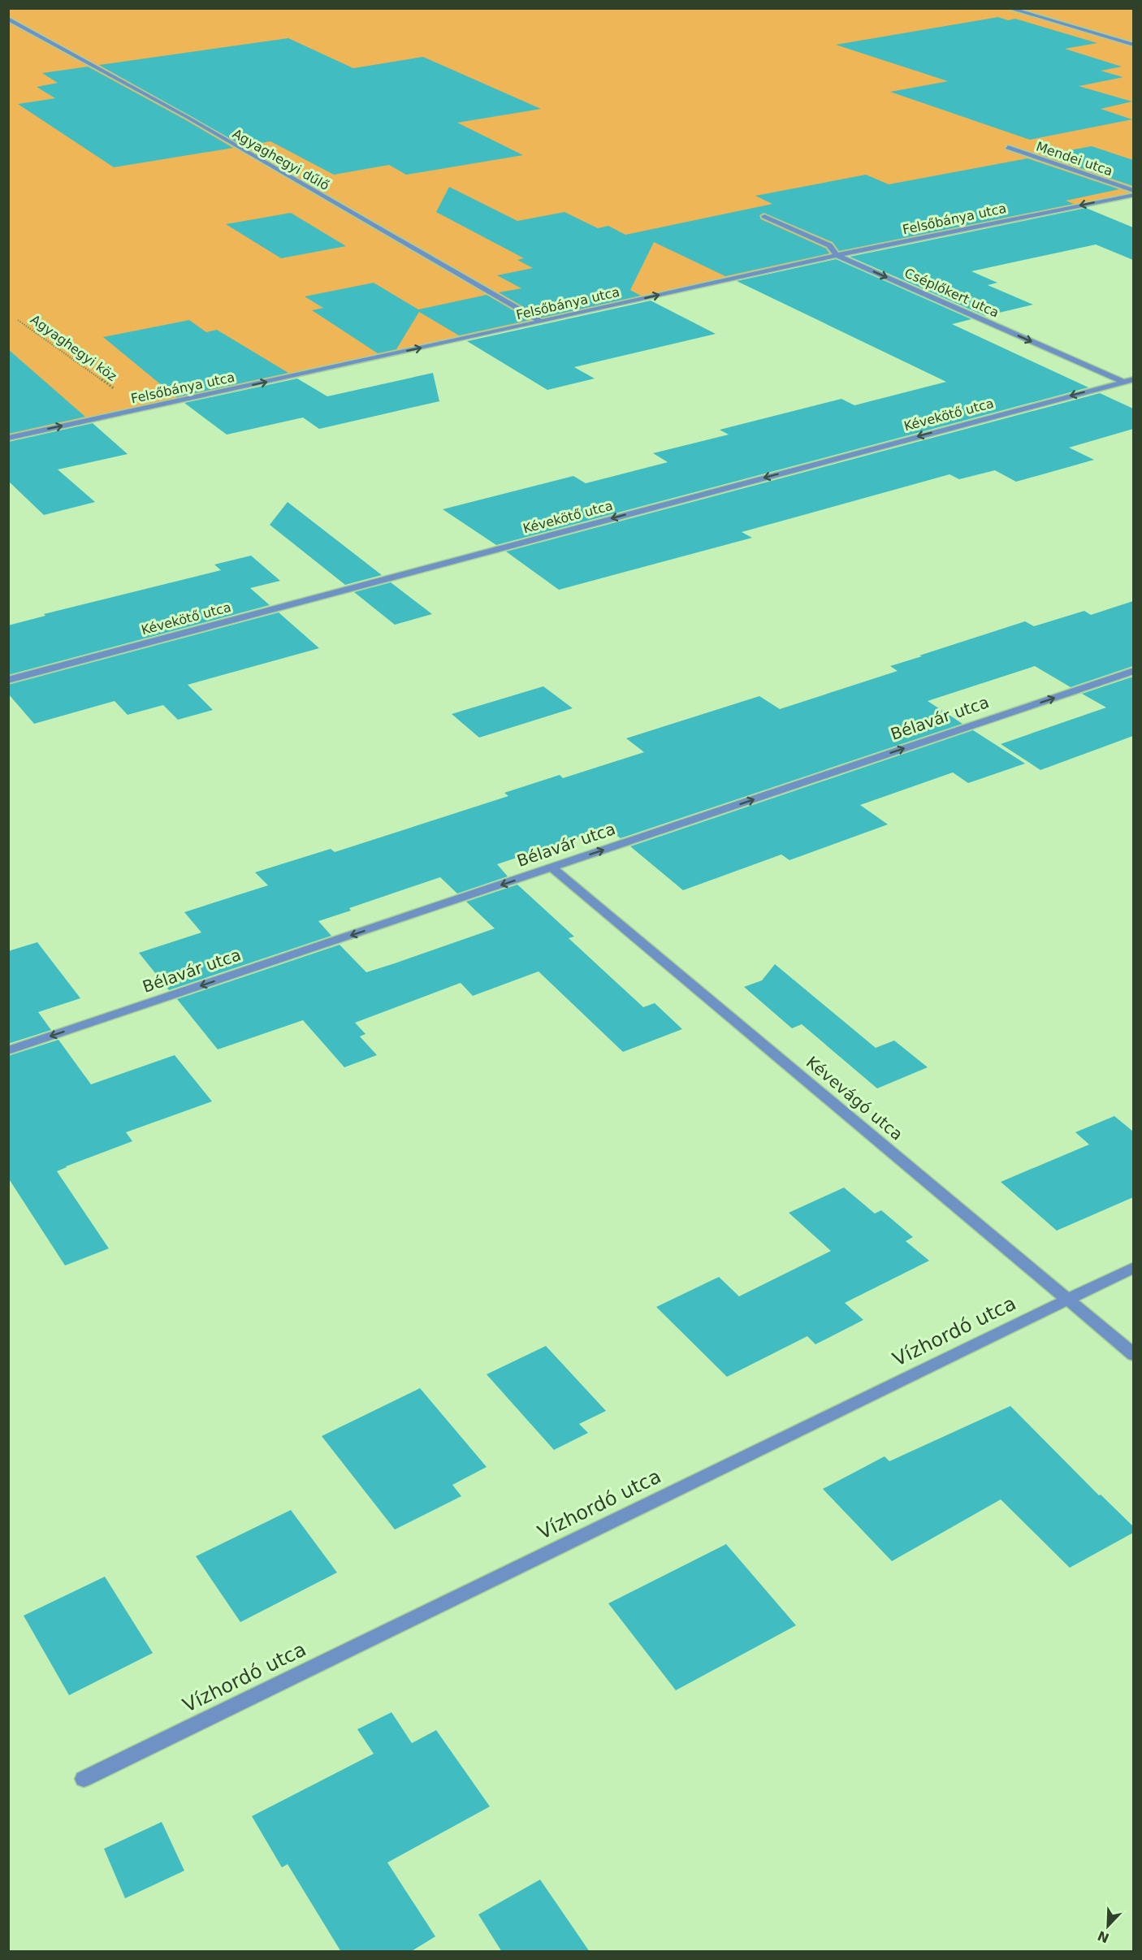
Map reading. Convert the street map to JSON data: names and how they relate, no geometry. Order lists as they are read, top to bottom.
{
  "streets": {
    "street": [
      "Mendei utca",
      "Agyaghegyi dűlő",
      "Felsőbánya utca",
      "Cséplőkert utca",
      "Kévekötő utca",
      "Bélavár utca",
      "Kévevágó utca",
      "Vízhordó utca"
    ],
    "path": ["Agyaghegyi köz"]
  },
  "crossings": [
    ["Agyaghegyi dűlő", "Felsőbánya utca"],
    ["Felsőbánya utca", "Cséplőkert utca"],
    ["Felsőbánya utca", "Agyaghegyi köz"],
    ["Cséplőkert utca", "Kévekötő utca"],
    ["Bélavár utca", "Kévevágó utca"],
    ["Kévevágó utca", "Vízhordó utca"]
  ],
  "one_way": ["Cséplőkert utca", "Kévekötő utca"],
  "north": "bottom left"
}
